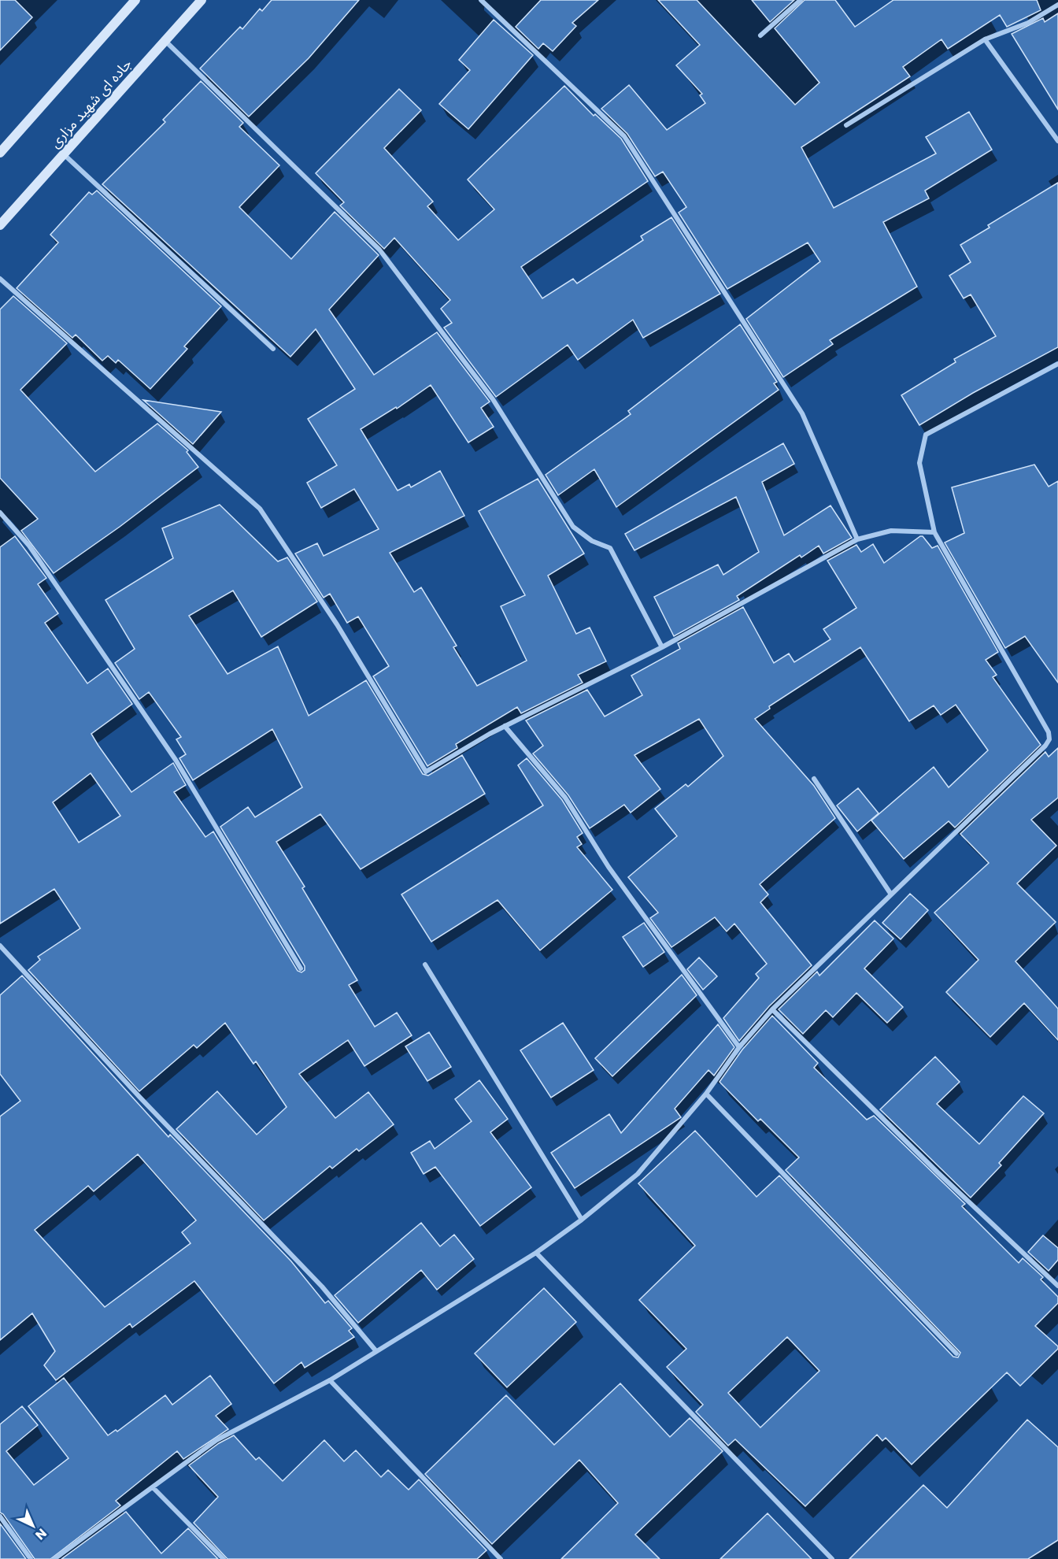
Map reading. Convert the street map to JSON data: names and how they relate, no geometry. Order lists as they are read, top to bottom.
{
  "streets": {
    "main road": ["جاده ای شهید مزاری"]
  },
  "north": "bottom right"
}
